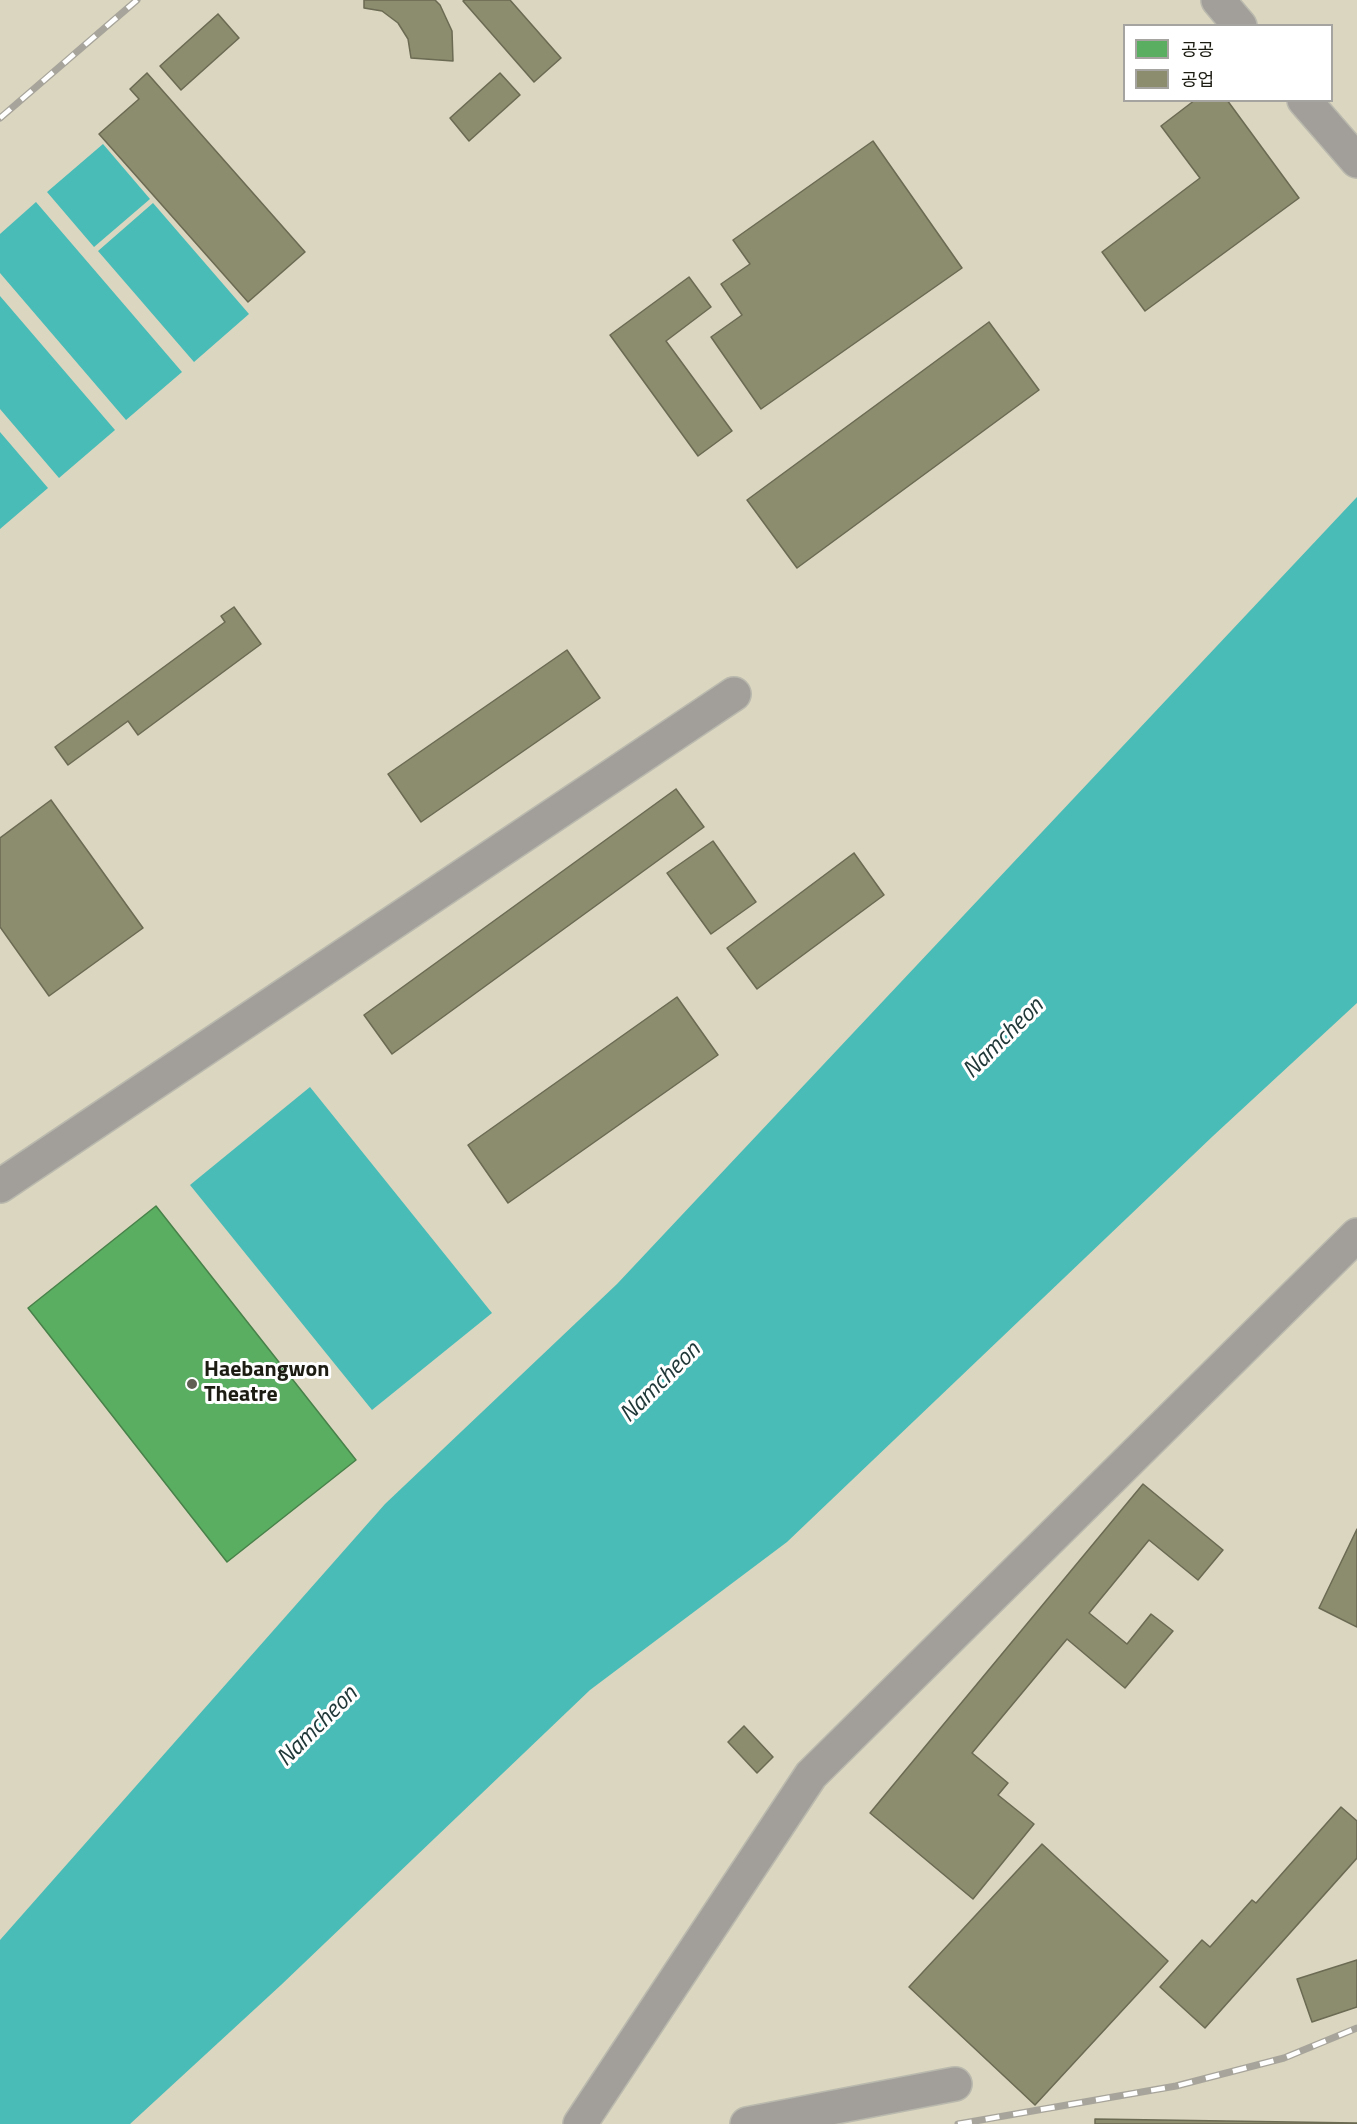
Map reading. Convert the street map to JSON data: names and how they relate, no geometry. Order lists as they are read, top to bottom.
{
  "water": ["Namcheon"],
  "places": ["Haebangwon Theatre"],
  "legend": ["공공", "공업"]
}
